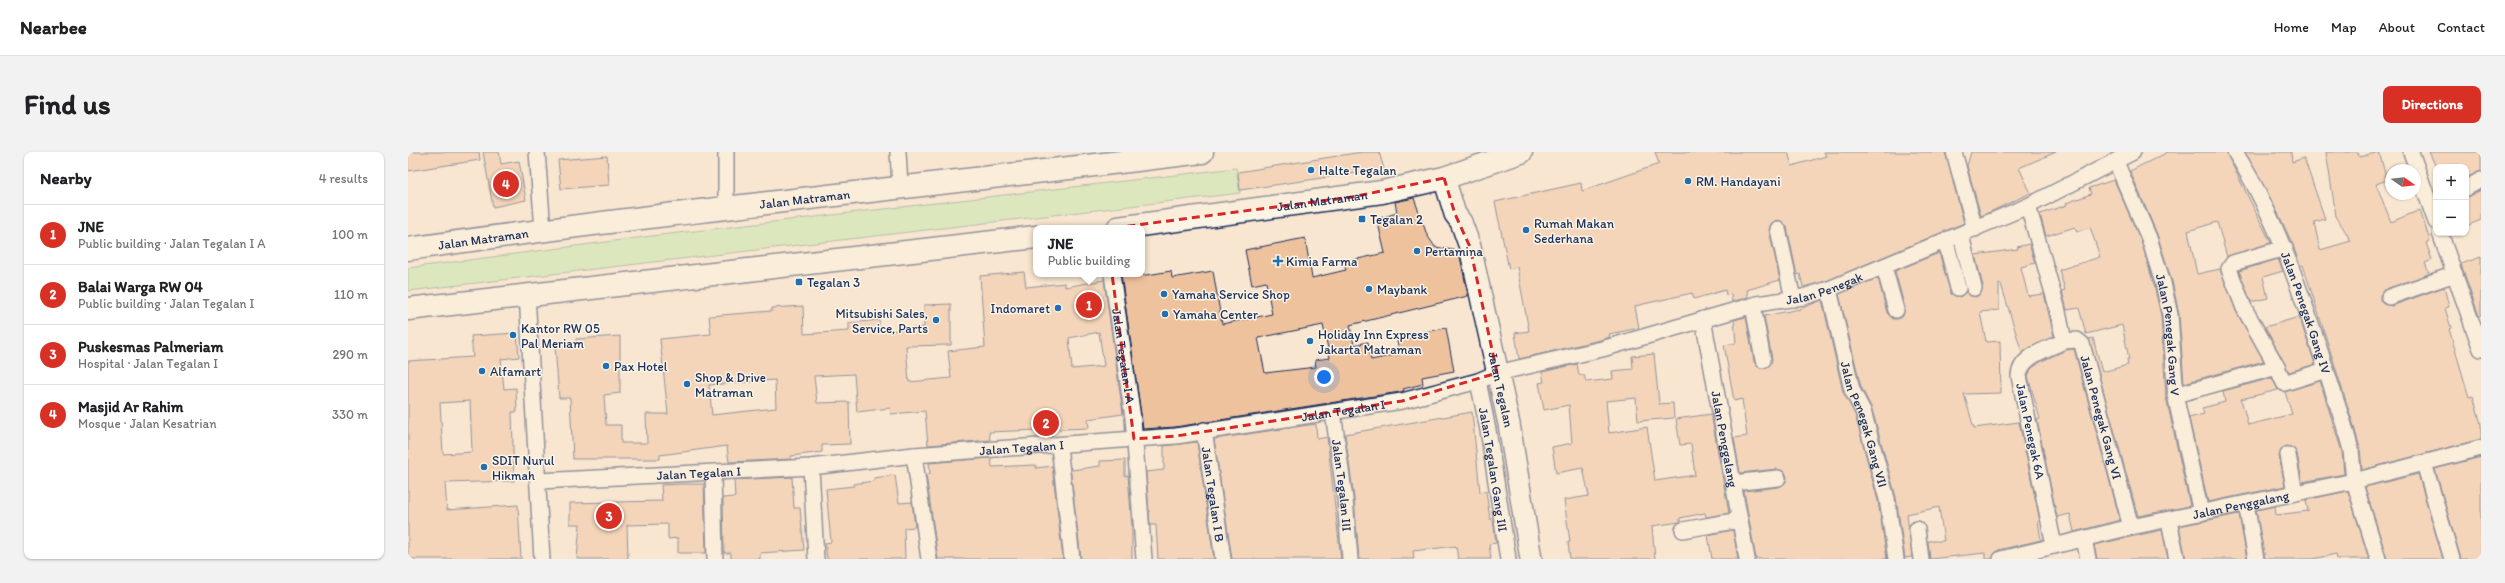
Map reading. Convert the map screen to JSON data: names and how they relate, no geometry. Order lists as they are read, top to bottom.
{
  "streets": {
    "main road": ["Jalan Matraman"],
    "street": [
      "Jalan Penegak",
      "Jalan Penegak Gang IV",
      "Jalan Penegak Gang V",
      "Jalan Tegalan I A",
      "Jalan Tegalan",
      "Jalan Tegalan I",
      "Jalan Penegak Gang VI",
      "Jalan Penegak Gang VII",
      "Jalan Penegak 6A",
      "Jalan Penggalang",
      "Jalan Tegalan Gang III",
      "Jalan Tegalan III",
      "Jalan Tegalan I B"
    ]
  },
  "crossings": [
    ["Jalan Matraman", "Jalan Tegalan"],
    ["Jalan Penegak", "Jalan Penegak Gang V"],
    ["Jalan Penegak", "Jalan Tegalan"],
    ["Jalan Penegak", "Jalan Tegalan I"],
    ["Jalan Penegak", "Jalan Penegak Gang VII"],
    ["Jalan Penegak", "Jalan Penggalang"],
    ["Jalan Penegak Gang IV", "Jalan Penggalang"],
    ["Jalan Penegak Gang V", "Jalan Penggalang"],
    ["Jalan Tegalan I A", "Jalan Tegalan I"],
    ["Jalan Tegalan", "Jalan Tegalan I"],
    ["Jalan Tegalan I", "Jalan Tegalan Gang III"],
    ["Jalan Tegalan I", "Jalan Tegalan III"],
    ["Jalan Tegalan I", "Jalan Tegalan I B"],
    ["Jalan Penegak Gang VI", "Jalan Penegak 6A"],
    ["Jalan Penegak Gang VI", "Jalan Penggalang"],
    ["Jalan Penegak 6A", "Jalan Penggalang"]
  ],
  "places": {
    "other": [
      "Halte Tegalan",
      "RM. Handayani",
      "Rumah Makan Sederhana",
      "Pertamina",
      "Maybank",
      "Yamaha Service Shop",
      "Indomaret",
      "Yamaha Center",
      "Mitsubishi Sales, Service, Parts",
      "Kantor RW 05 Pal Meriam",
      "Holiday Inn Express Jakarta Matraman",
      "Pax Hotel",
      "Alfamart",
      "Shop & Drive Matraman",
      "SDIT Nurul Hikmah"
    ],
    "transit": ["Tegalan 2", "Tegalan 3"],
    "health": ["Kimia Farma"]
  },
  "north": "right",
  "page": {
    "header": "Nearbee",
    "nav": [
      "Home",
      "Map",
      "About",
      "Contact"
    ],
    "buttons": "Directions",
    "title": "Find us",
    "heading": ["Nearby", "4 results"],
    "map_buttons": ["+", "−"],
    "pins": [
      "4",
      "1",
      "2",
      "3"
    ],
    "list": [
      {
        "mark": "1",
        "name": "JNE",
        "note": "Public building · Jalan Tegalan I A",
        "value": "100 m"
      },
      {
        "mark": "2",
        "name": "Balai Warga RW 04",
        "note": "Public building · Jalan Tegalan I",
        "value": "110 m"
      },
      {
        "mark": "3",
        "name": "Puskesmas Palmeriam",
        "note": "Hospital · Jalan Tegalan I",
        "value": "290 m"
      },
      {
        "mark": "4",
        "name": "Masjid Ar Rahim",
        "note": "Mosque · Jalan Kesatrian",
        "value": "330 m"
      }
    ],
    "popup": ["JNE", "Public building"]
  }
}
